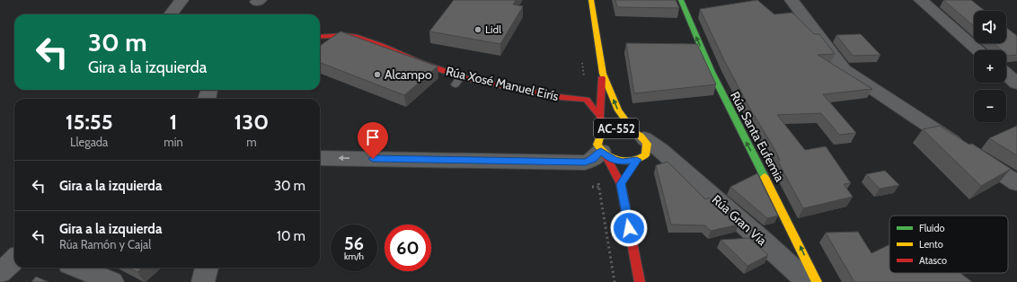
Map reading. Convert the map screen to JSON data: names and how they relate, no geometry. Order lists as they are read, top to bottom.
{
  "streets": {
    "street": [
      "Rúa Xosé Manuel Eirís",
      "AC-552",
      "Rúa Santa Eufemia",
      "Rúa Gran Vía"
    ]
  },
  "crossings": [
    ["AC-552", "Rúa Gran Vía"]
  ],
  "one_way": ["Rúa Santa Eufemia"],
  "places": ["Lidl", "Alcampo"],
  "legend": ["Fluido", "Lento", "Atasco"],
  "page": {
    "map_buttons": ["+", "−"],
    "turn": ["30 m", "Gira a la izquierda"],
    "eta": [
      "15:55",
      "Llegada",
      "1",
      "min",
      "130",
      "m"
    ],
    "list": [
      {
        "name": "Gira a la izquierda",
        "value": "30 m"
      },
      {
        "name": "Gira a la izquierda",
        "note": "Rúa Ramón y Cajal",
        "value": "10 m"
      }
    ],
    "speed": "56 km/h",
    "limit": "60"
  }
}
